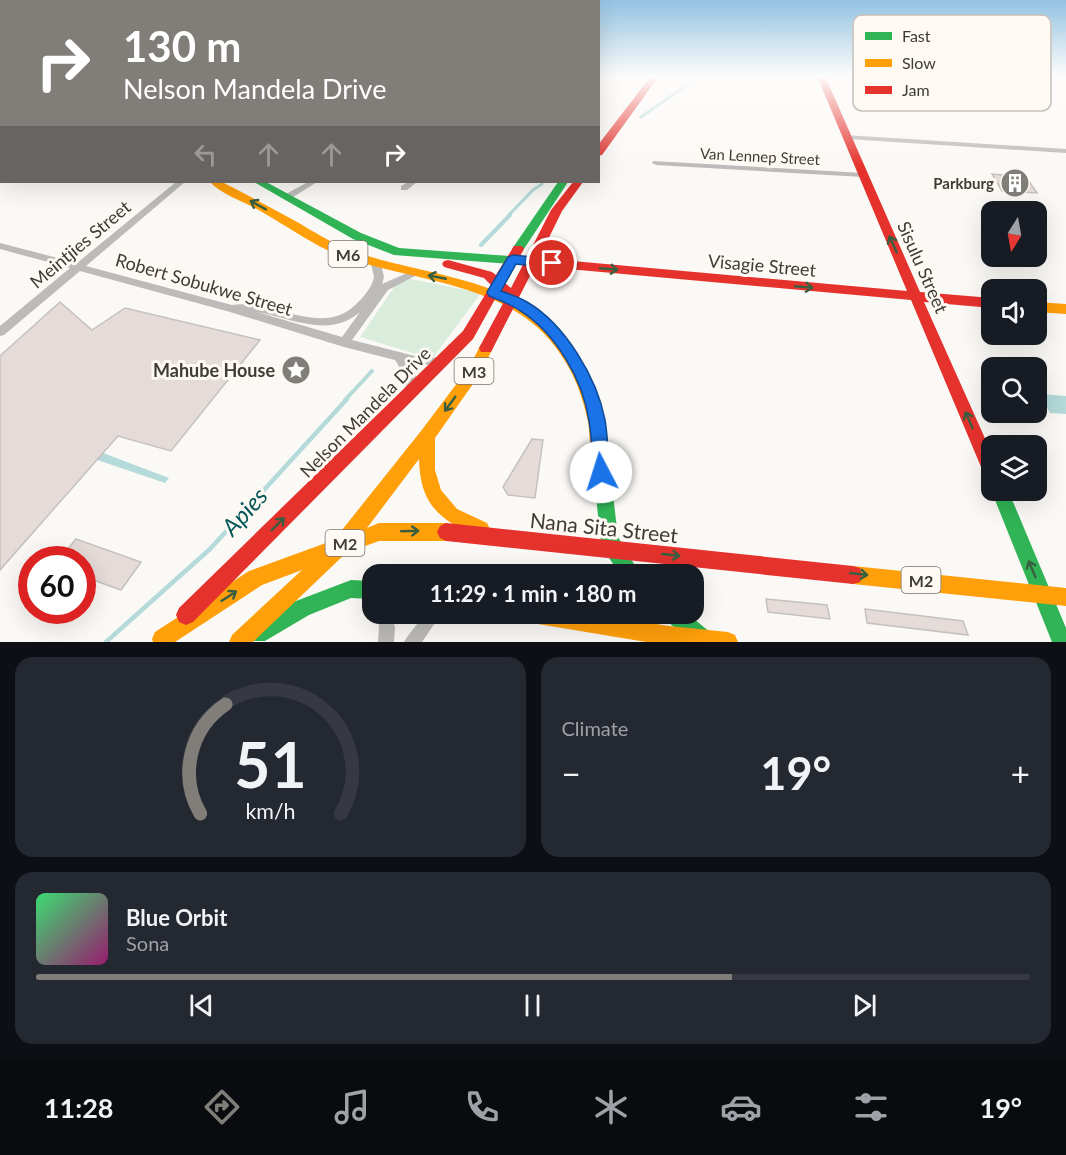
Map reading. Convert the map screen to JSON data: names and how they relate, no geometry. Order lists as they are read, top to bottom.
{
  "streets": {
    "main road": [
      "M6",
      "Visagie Street",
      "Sisulu Street",
      "M3",
      "Nelson Mandela Drive",
      "Nana Sita Street",
      "M2"
    ],
    "street": ["Van Lennep Street", "Meintjies Street", "Robert Sobukwe Street"]
  },
  "crossings": [
    ["Van Lennep Street", "Sisulu Street"],
    ["Meintjies Street", "Robert Sobukwe Street"],
    ["M6", "Visagie Street"],
    ["M6", "M3"],
    ["M6", "Nelson Mandela Drive"],
    ["M6", "Nana Sita Street"],
    ["Visagie Street", "Sisulu Street"],
    ["Visagie Street", "M3"],
    ["Robert Sobukwe Street", "Nelson Mandela Drive"],
    ["M3", "Nana Sita Street"],
    ["Nelson Mandela Drive", "Nana Sita Street"]
  ],
  "one_way": ["Visagie Street", "Sisulu Street", "Nana Sita Street"],
  "water": ["Apies"],
  "places": {
    "building": ["Parkburg"],
    "place": ["Mahube House"]
  },
  "legend": ["Fast", "Slow", "Jam"],
  "north": "bottom",
  "page": {
    "turn": ["130 m", "Nelson Mandela Drive"],
    "limit": "60",
    "trip": "11:29 · 1 min · 180 m",
    "tile": "Climate",
    "heat": ["−", "19°", "+"],
    "song": ["Blue Orbit", "Sona"],
    "tabs": ["11:28", "19°"],
    "gauge": ["51", "km/h"]
  }
}
